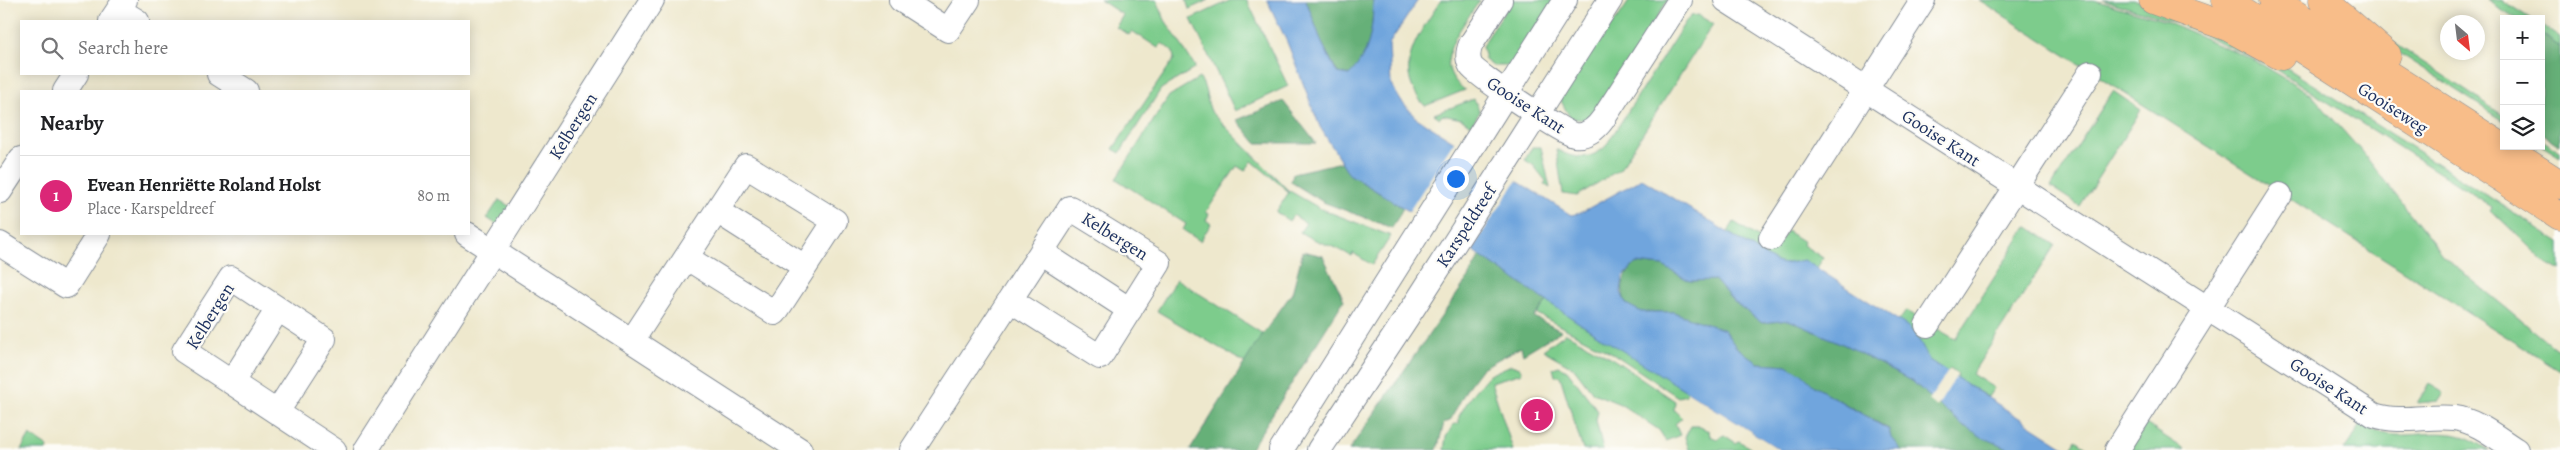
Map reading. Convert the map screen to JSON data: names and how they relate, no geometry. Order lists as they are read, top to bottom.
{
  "streets": {
    "highway": ["Gooiseweg"],
    "street": ["Gooise Kant", "Kelbergen", "Karspeldreef"]
  },
  "crossings": [
    ["Gooise Kant", "Karspeldreef"]
  ],
  "north": "bottom right",
  "page": {
    "map_buttons": ["+", "−"],
    "search": "Search here",
    "heading": "Nearby",
    "list": [
      {
        "mark": "1",
        "name": "Evean Henriëtte Roland Holst",
        "note": "Place · Karspeldreef",
        "value": "80 m"
      }
    ],
    "pins": "1"
  }
}
